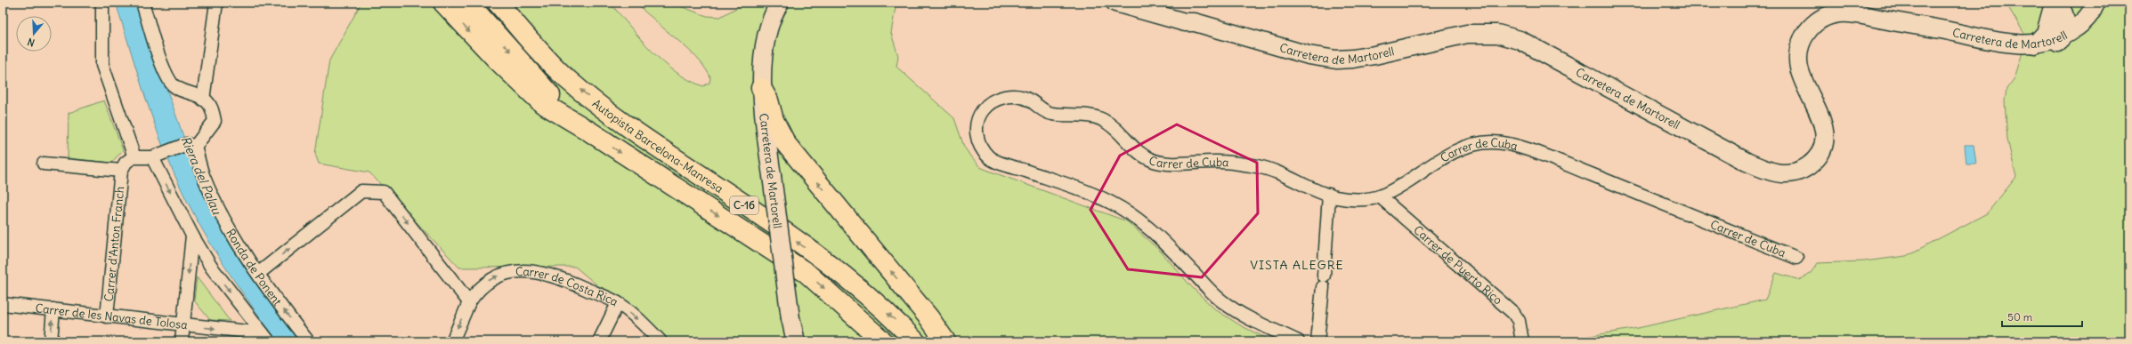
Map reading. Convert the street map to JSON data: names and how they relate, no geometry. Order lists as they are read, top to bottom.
{
  "streets": {
    "highway": ["Autopista Barcelona-Manresa", "C-16"],
    "main road": ["Carretera de Martorell"],
    "street": [
      "Carrer de Cuba",
      "Carrer d'Anton Franch",
      "Carrer de Puerto Rico",
      "Ronda de Ponent",
      "Carrer de Costa Rica",
      "Carrer de les Navas de Tolosa"
    ]
  },
  "crossings": [
    ["Carrer de Cuba", "Carrer de Puerto Rico"],
    ["Carrer d'Anton Franch", "Carrer de les Navas de Tolosa"]
  ],
  "districts": ["VISTA ALEGRE"],
  "water": ["Riera del Palau"],
  "scale_bar": "50 m",
  "north": "bottom"
}
